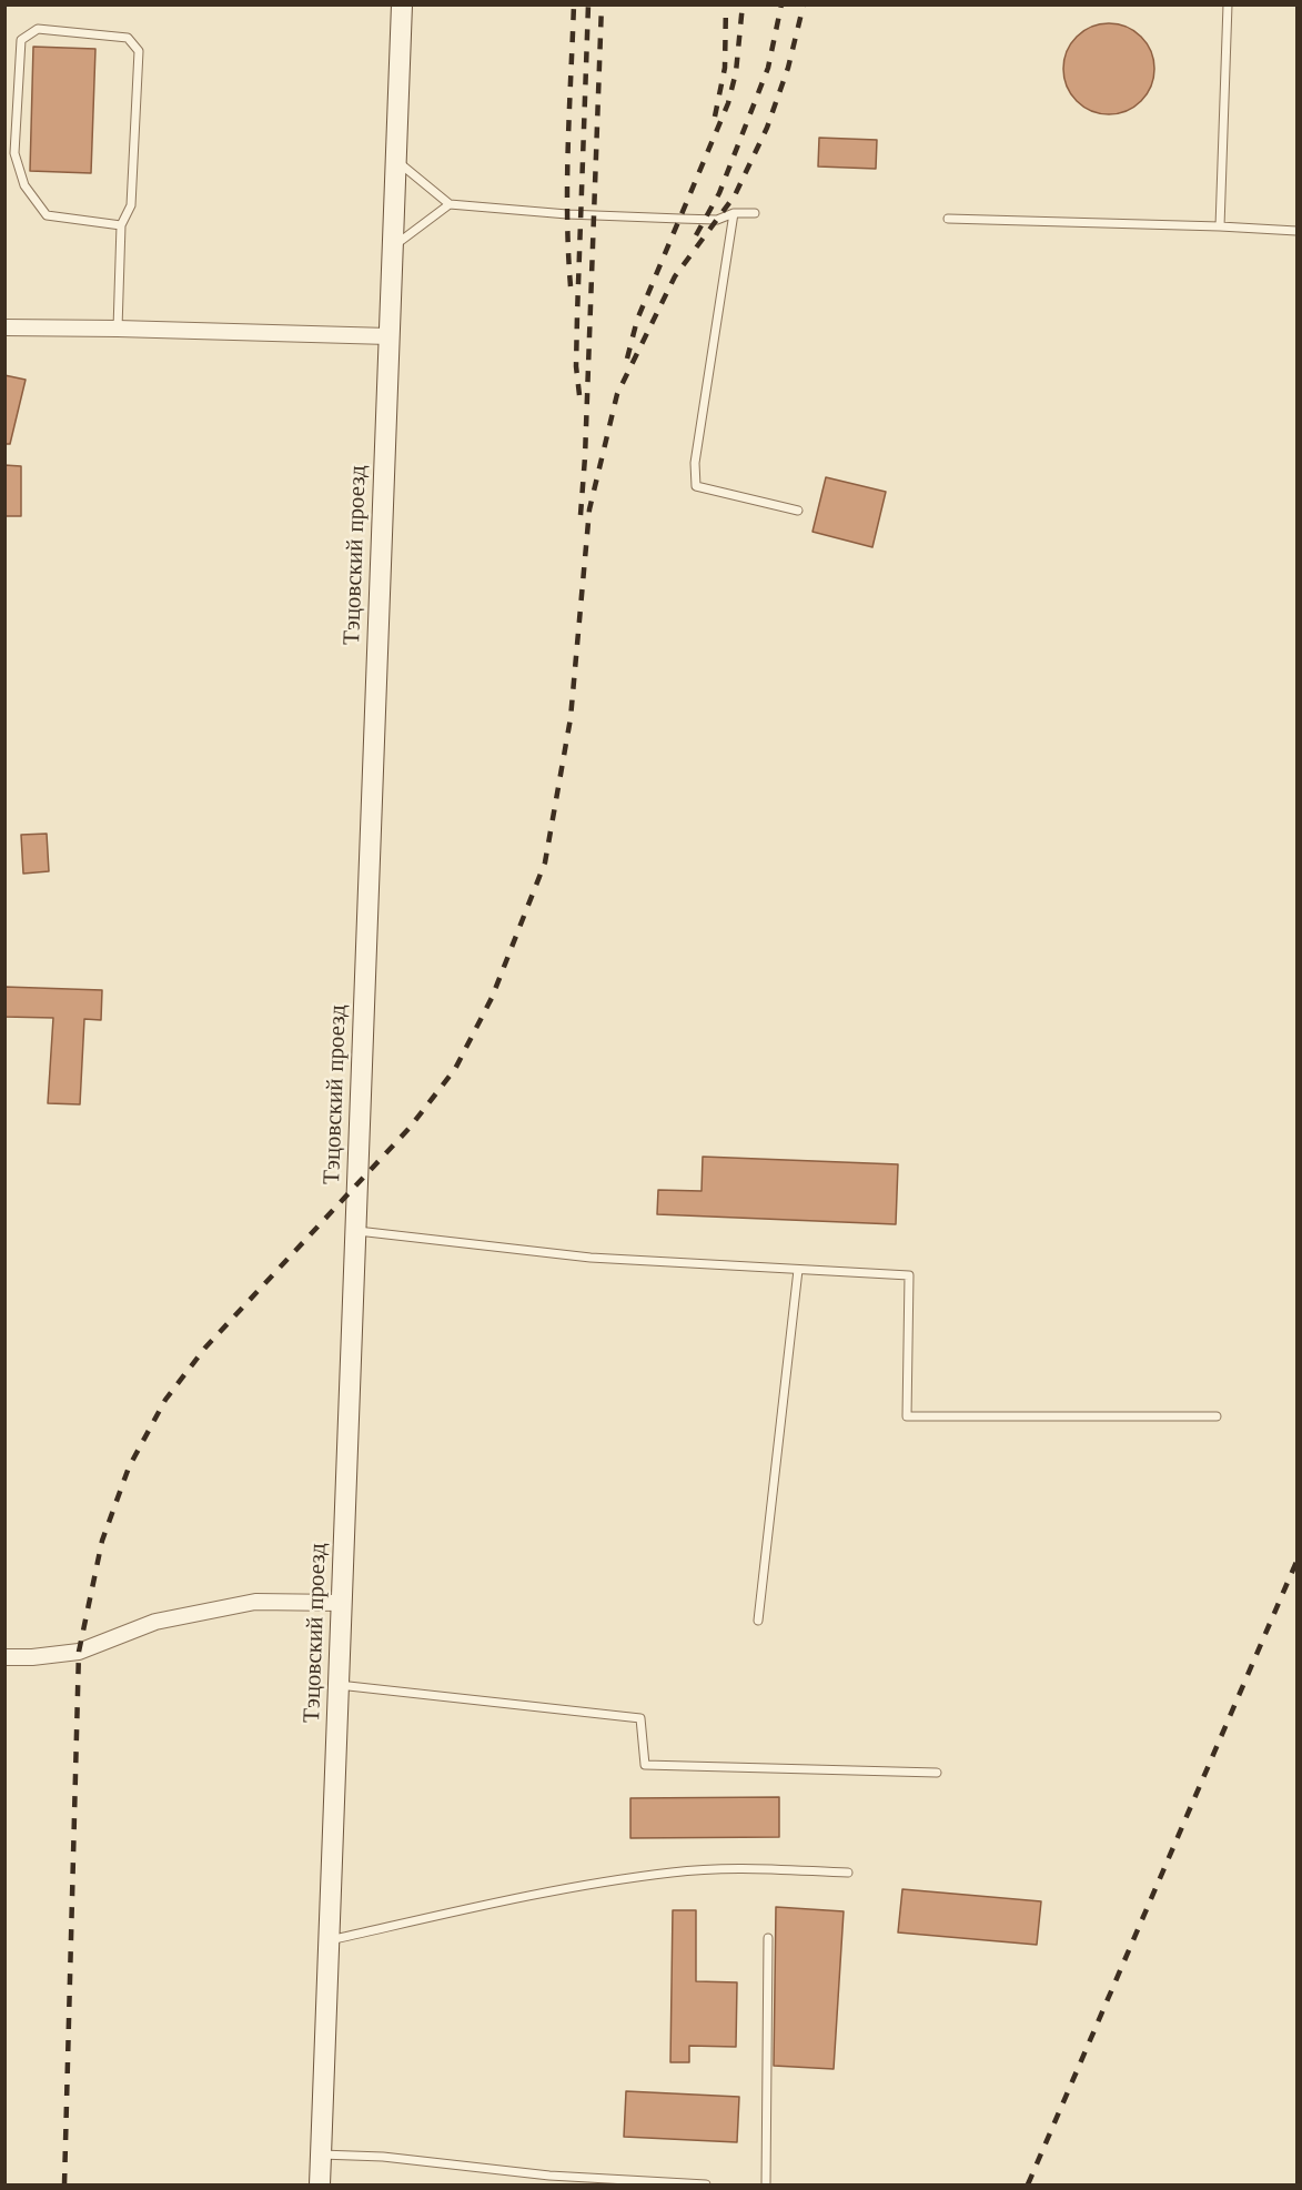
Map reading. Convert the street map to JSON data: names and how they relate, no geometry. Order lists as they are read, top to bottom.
{
  "streets": {
    "street": ["Тэцовский проезд"]
  }
}
